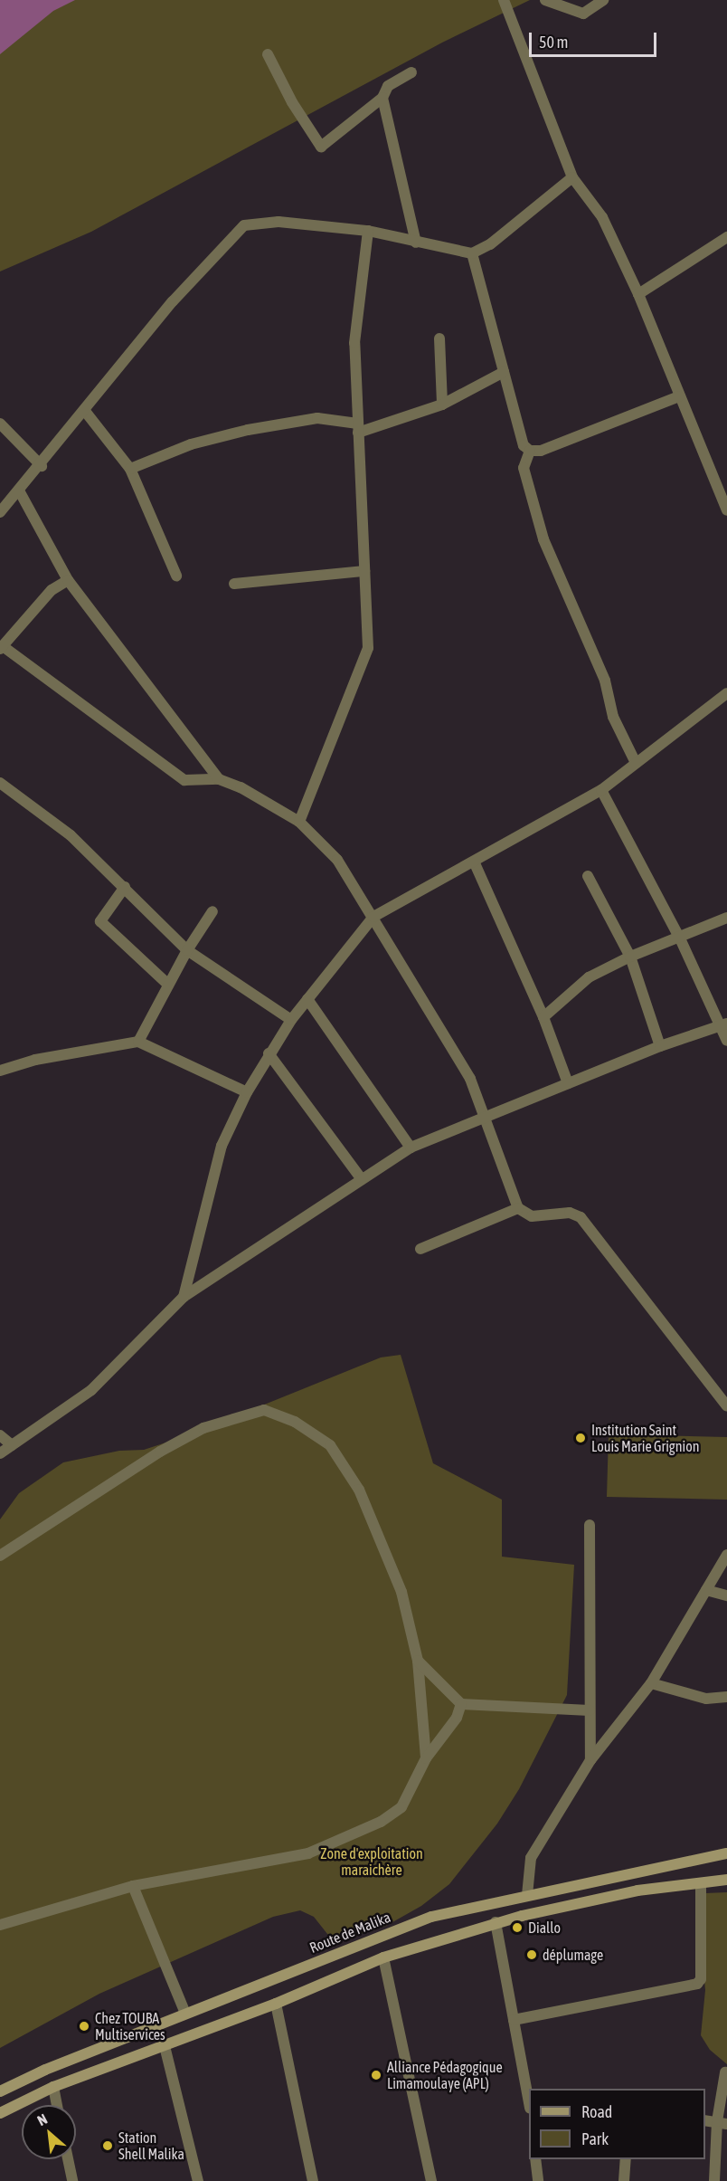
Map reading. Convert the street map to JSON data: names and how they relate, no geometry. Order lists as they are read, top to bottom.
{
  "streets": {
    "main road": ["Route de Malika"]
  },
  "parks": ["Zone d'exploitation maraichère"],
  "places": [
    "Institution Saint Louis Marie Grignion",
    "Diallo",
    "déplumage",
    "Chez TOUBA Multiservices",
    "Alliance Pédagogique Limamoulaye (APL)",
    "Station Shell Malika"
  ],
  "legend": ["Road", "Park"],
  "scale_bar": "50 m",
  "north": "top left"
}
